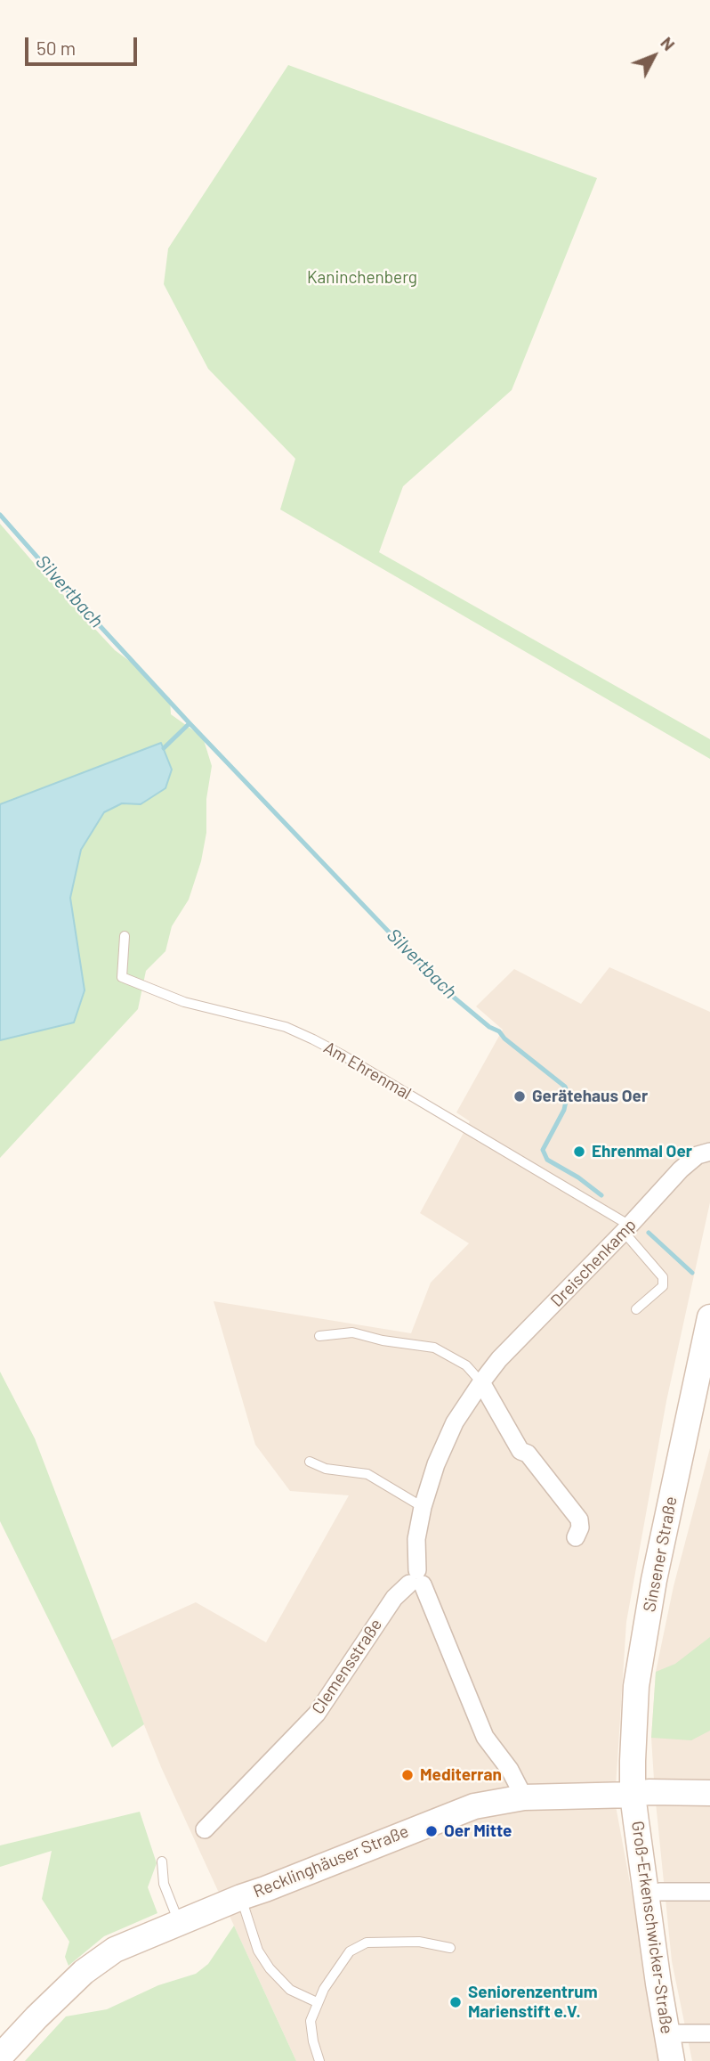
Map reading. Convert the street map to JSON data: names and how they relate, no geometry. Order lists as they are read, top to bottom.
{
  "streets": {
    "street": [
      "Dreischenkamp",
      "Sinsener Straße",
      "Clemensstraße",
      "Recklinghäuser Straße",
      "Groß-Erkenschwicker-Straße"
    ],
    "lane": ["Am Ehrenmal"]
  },
  "crossings": [
    ["Am Ehrenmal", "Dreischenkamp"],
    ["Dreischenkamp", "Clemensstraße"],
    ["Dreischenkamp", "Recklinghäuser Straße"],
    ["Sinsener Straße", "Recklinghäuser Straße"],
    ["Sinsener Straße", "Groß-Erkenschwicker-Straße"],
    ["Recklinghäuser Straße", "Groß-Erkenschwicker-Straße"]
  ],
  "water": ["Silvertbach"],
  "parks": ["Kaninchenberg"],
  "places": [
    "Gerätehaus Oer",
    "Ehrenmal Oer",
    "Mediterran",
    "Oer Mitte",
    "Seniorenzentrum Marienstift e.V."
  ],
  "scale_bar": "50 m",
  "north": "top right"
}
